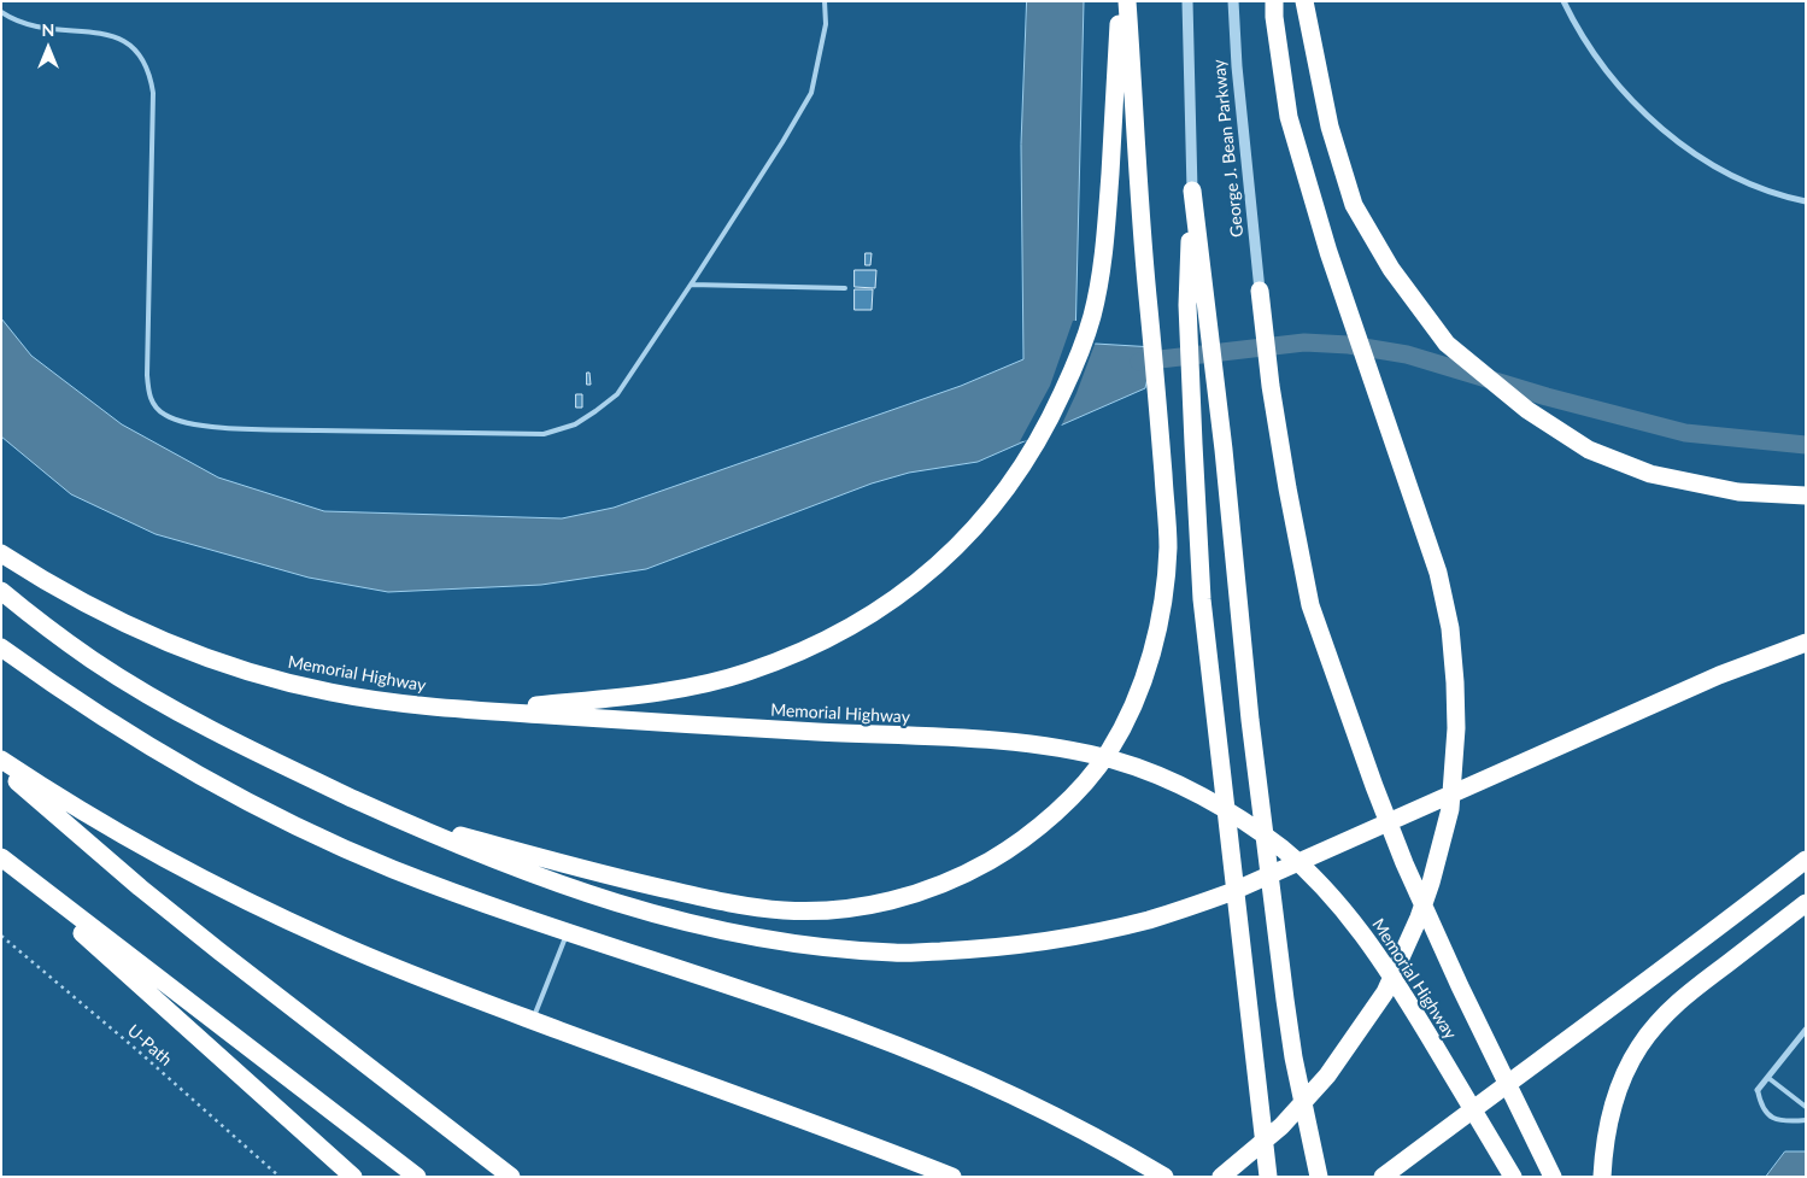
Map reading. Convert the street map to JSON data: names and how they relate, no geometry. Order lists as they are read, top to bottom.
{
  "streets": {
    "highway": ["Memorial Highway"],
    "street": ["George J. Bean Parkway"],
    "path": ["U-Path"]
  },
  "north": "top"
}
